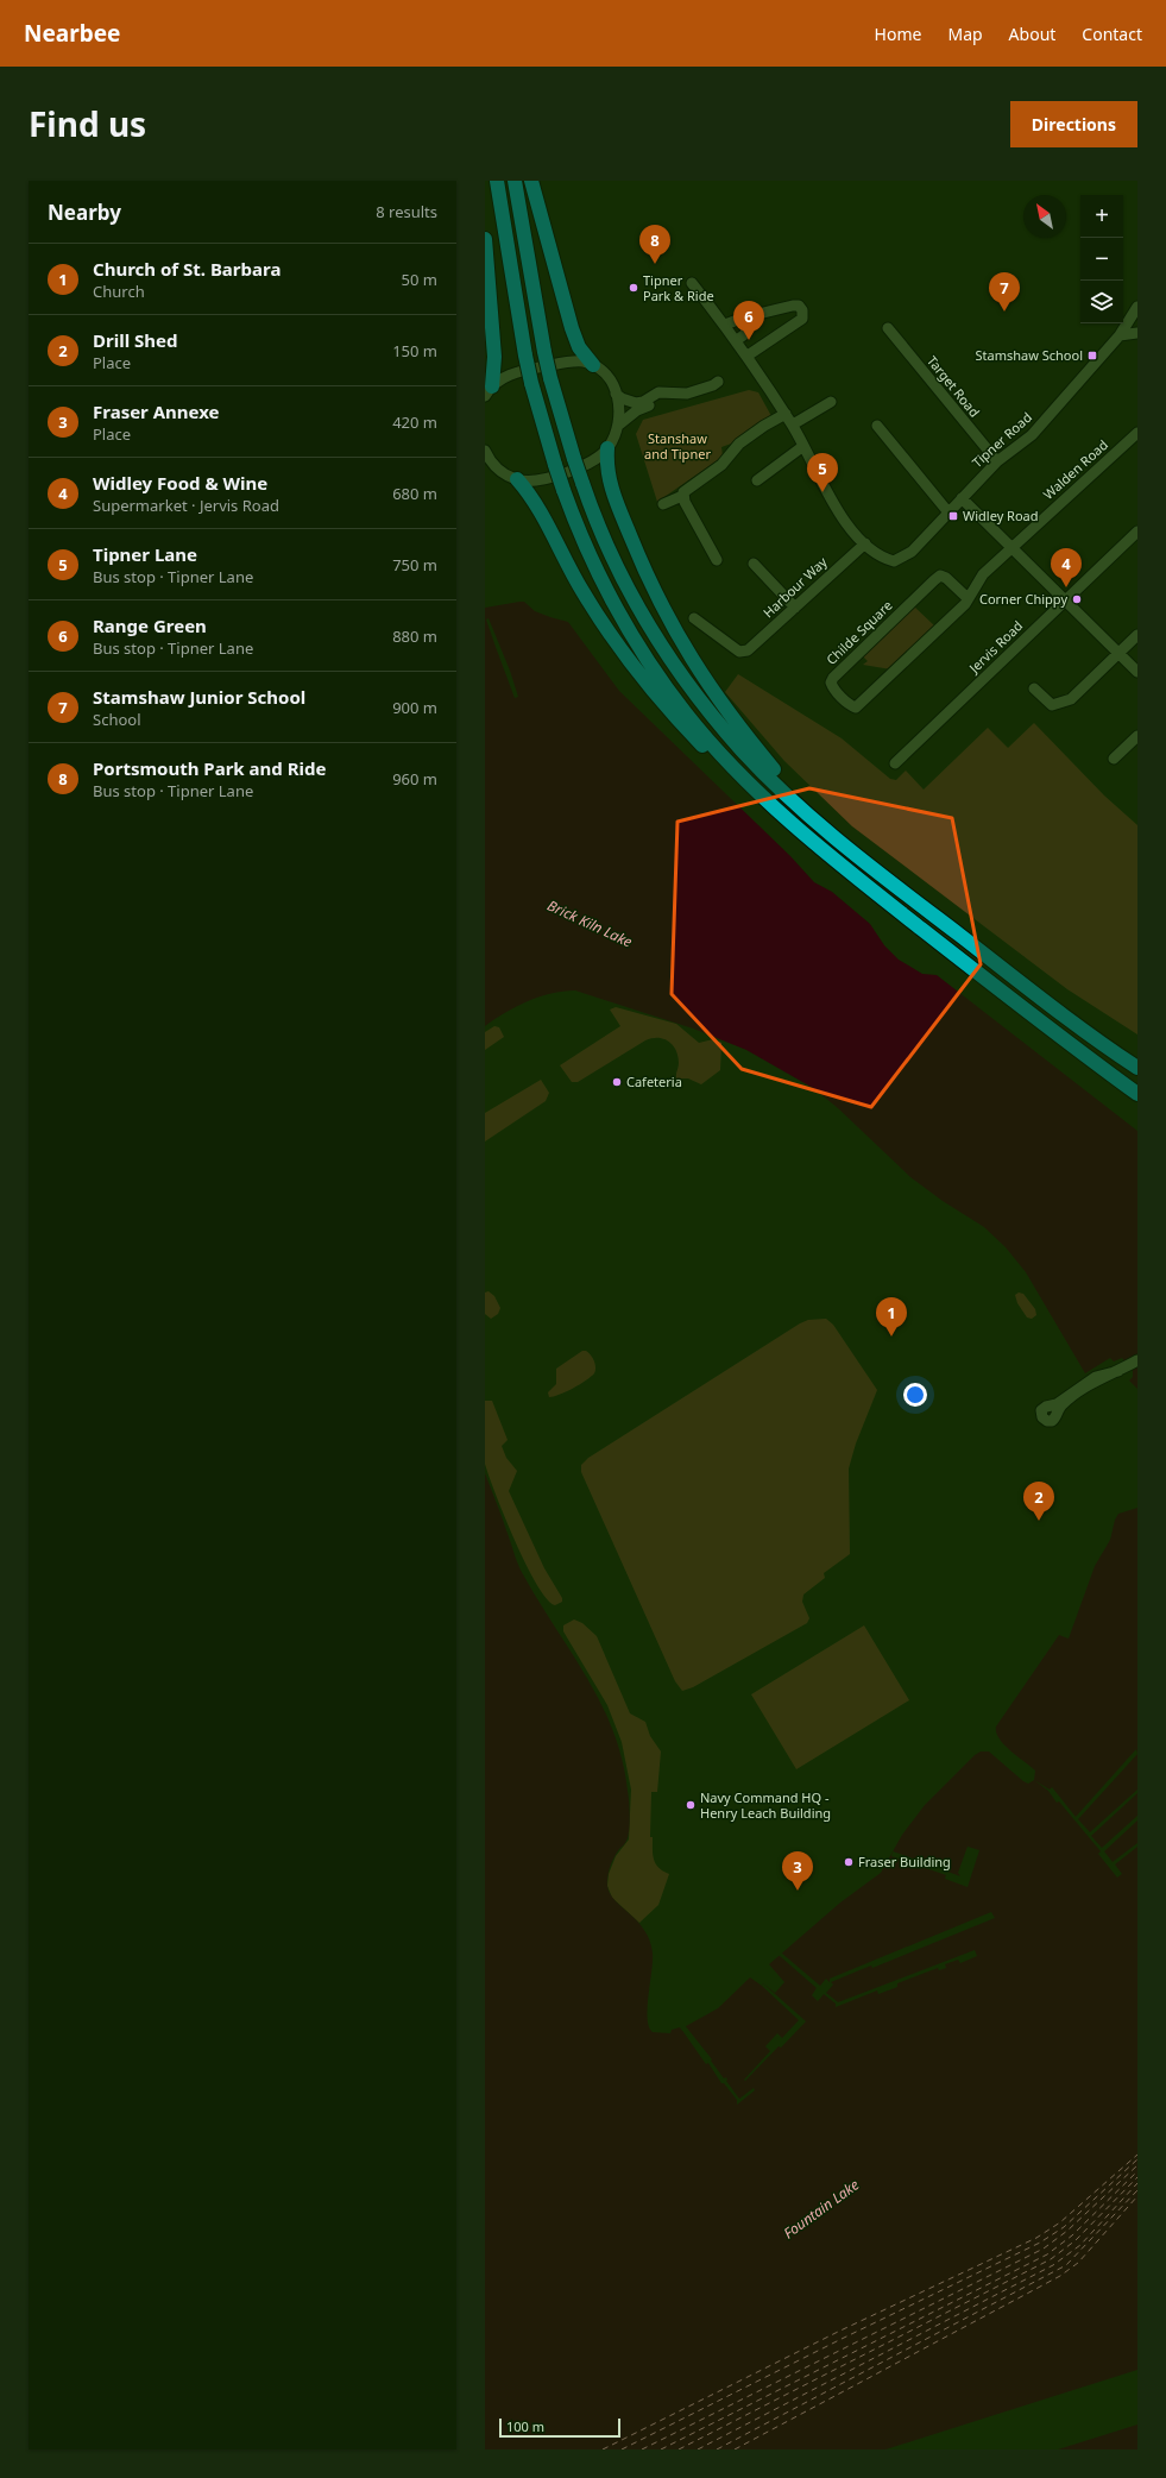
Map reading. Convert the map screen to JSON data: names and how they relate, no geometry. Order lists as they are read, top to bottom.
{
  "streets": {
    "street": [
      "Target Road",
      "Tipner Road",
      "Walden Road",
      "Harbour Way",
      "Childe Square",
      "Jervis Road"
    ]
  },
  "crossings": [
    ["Target Road", "Tipner Road"],
    ["Tipner Road", "Harbour Way"],
    ["Walden Road", "Childe Square"]
  ],
  "water": ["Brick Kiln Lake", "Fountain Lake"],
  "parks": ["Stanshaw and Tipner"],
  "places": {
    "other": [
      "Tipner Park & Ride",
      "Corner Chippy",
      "Cafeteria",
      "Navy Command HQ - Henry Leach Building",
      "Fraser Building"
    ],
    "transit": ["Stamshaw School", "Widley Road"]
  },
  "scale_bar": "100 m",
  "north": "top left",
  "page": {
    "header": "Nearbee",
    "nav": [
      "Home",
      "Map",
      "About",
      "Contact"
    ],
    "title": "Find us",
    "buttons": "Directions",
    "heading": ["Nearby", "8 results"],
    "map_buttons": ["+", "−"],
    "pins": [
      "8",
      "7",
      "6",
      "5",
      "4",
      "1",
      "2",
      "3"
    ],
    "list": [
      {
        "mark": "1",
        "name": "Church of St. Barbara",
        "note": "Church",
        "value": "50 m"
      },
      {
        "mark": "2",
        "name": "Drill Shed",
        "note": "Place",
        "value": "150 m"
      },
      {
        "mark": "3",
        "name": "Fraser Annexe",
        "note": "Place",
        "value": "420 m"
      },
      {
        "mark": "4",
        "name": "Widley Food & Wine",
        "note": "Supermarket · Jervis Road",
        "value": "680 m"
      },
      {
        "mark": "5",
        "name": "Tipner Lane",
        "note": "Bus stop · Tipner Lane",
        "value": "750 m"
      },
      {
        "mark": "6",
        "name": "Range Green",
        "note": "Bus stop · Tipner Lane",
        "value": "880 m"
      },
      {
        "mark": "7",
        "name": "Stamshaw Junior School",
        "note": "School",
        "value": "900 m"
      },
      {
        "mark": "8",
        "name": "Portsmouth Park and Ride",
        "note": "Bus stop · Tipner Lane",
        "value": "960 m"
      }
    ],
    "scale": "100 m"
  }
}
